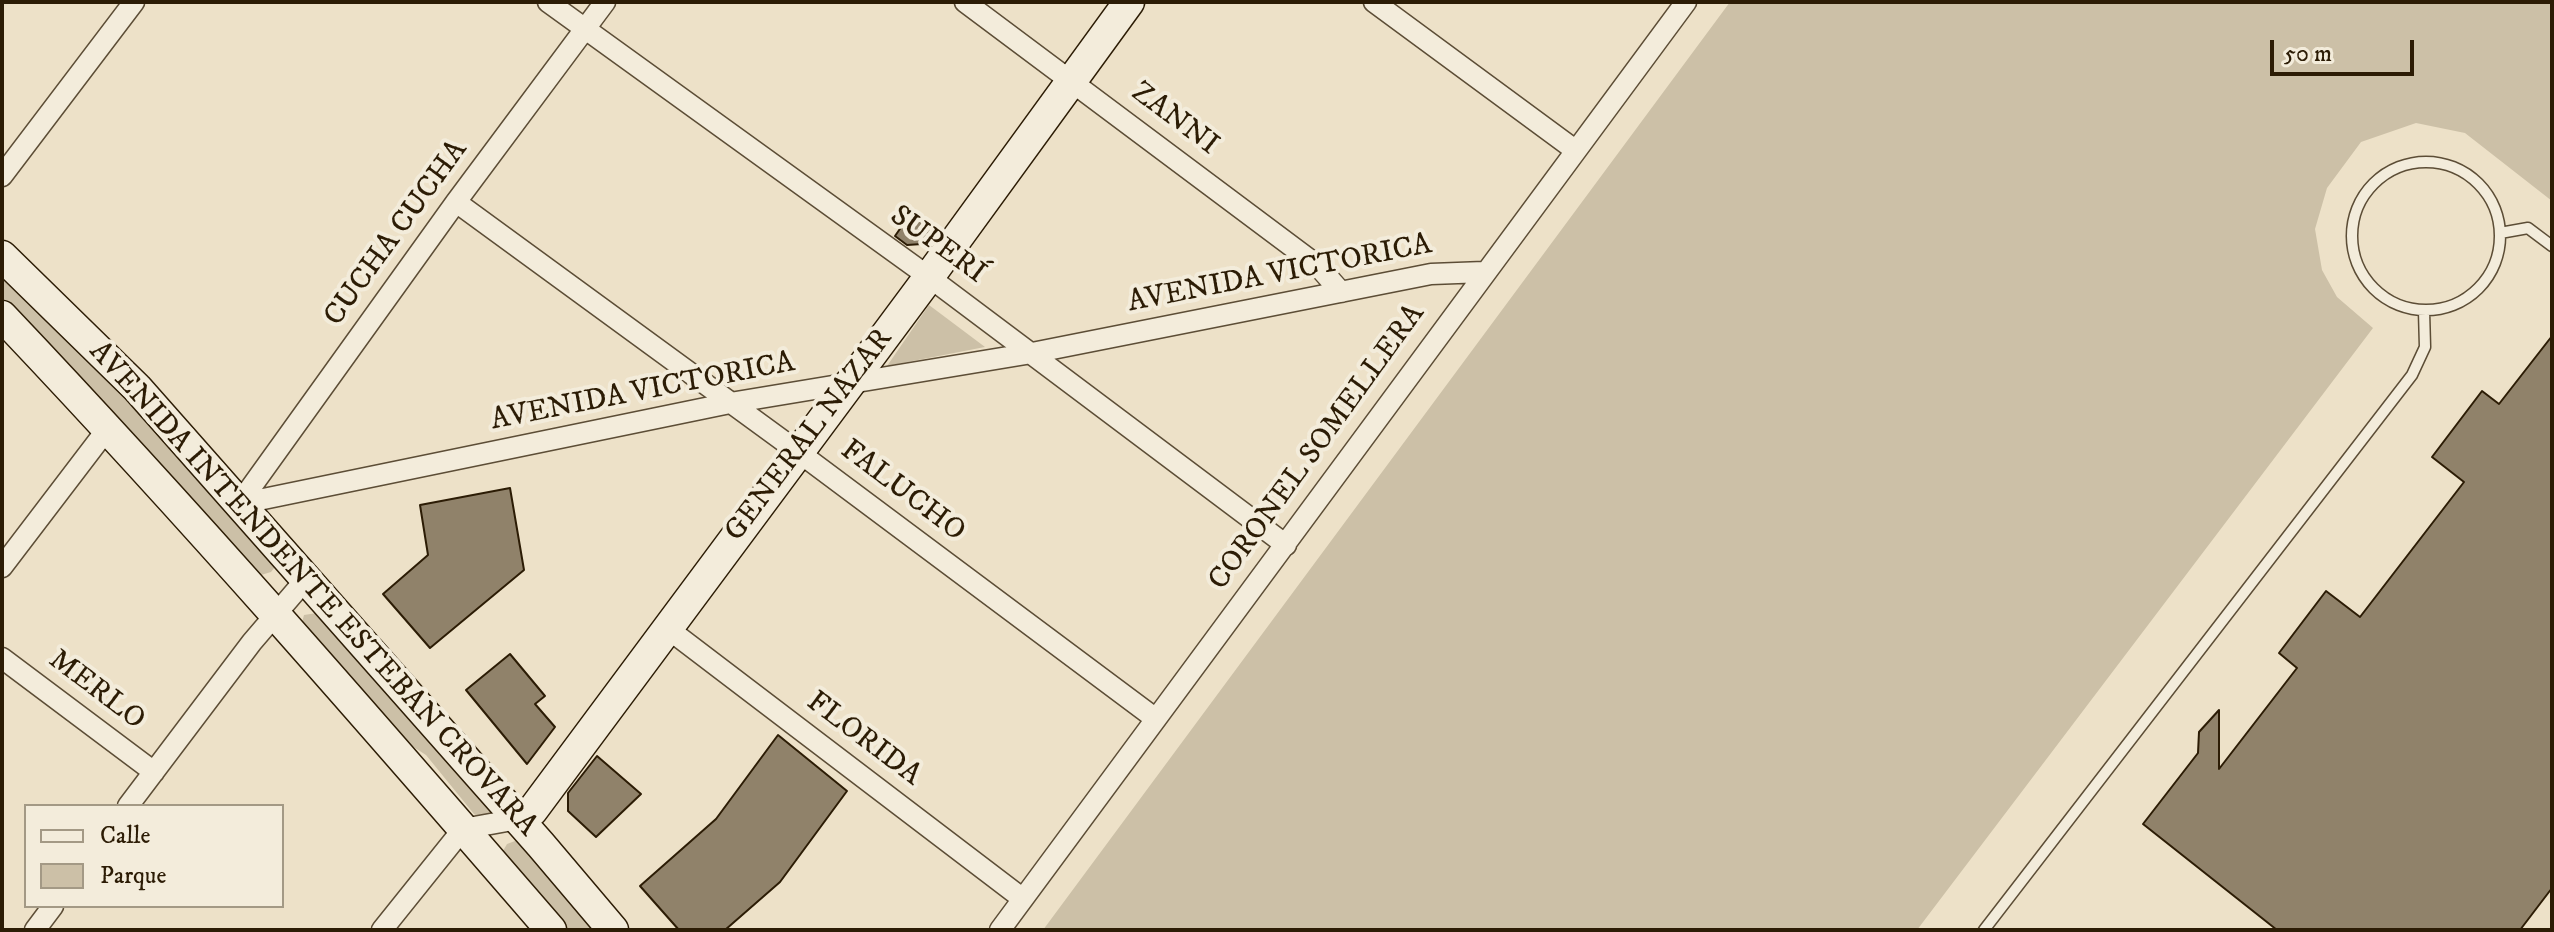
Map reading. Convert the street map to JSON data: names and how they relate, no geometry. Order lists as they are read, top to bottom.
{
  "streets": {
    "main road": ["GENERAL NAZAR", "AVENIDA INTENDENTE ESTEBAN CROVARA"],
    "street": [
      "ZANNI",
      "CUCHA CUCHA",
      "SUPERÍ",
      "AVENIDA VICTORICA",
      "CORONEL SOMELLERA",
      "FALUCHO",
      "MERLO",
      "FLORIDA"
    ]
  },
  "crossings": [
    ["ZANNI", "AVENIDA VICTORICA"],
    ["ZANNI", "GENERAL NAZAR"],
    ["CUCHA CUCHA", "SUPERÍ"],
    ["CUCHA CUCHA", "AVENIDA VICTORICA"],
    ["CUCHA CUCHA", "FALUCHO"],
    ["CUCHA CUCHA", "AVENIDA INTENDENTE ESTEBAN CROVARA"],
    ["SUPERÍ", "AVENIDA VICTORICA"],
    ["SUPERÍ", "GENERAL NAZAR"],
    ["SUPERÍ", "CORONEL SOMELLERA"],
    ["AVENIDA VICTORICA", "GENERAL NAZAR"],
    ["AVENIDA VICTORICA", "CORONEL SOMELLERA"],
    ["AVENIDA VICTORICA", "FALUCHO"],
    ["AVENIDA VICTORICA", "AVENIDA INTENDENTE ESTEBAN CROVARA"],
    ["GENERAL NAZAR", "FALUCHO"],
    ["GENERAL NAZAR", "AVENIDA INTENDENTE ESTEBAN CROVARA"],
    ["GENERAL NAZAR", "FLORIDA"],
    ["CORONEL SOMELLERA", "FALUCHO"],
    ["CORONEL SOMELLERA", "FLORIDA"]
  ],
  "legend": ["Calle", "Parque"],
  "scale_bar": "50 m"
}
